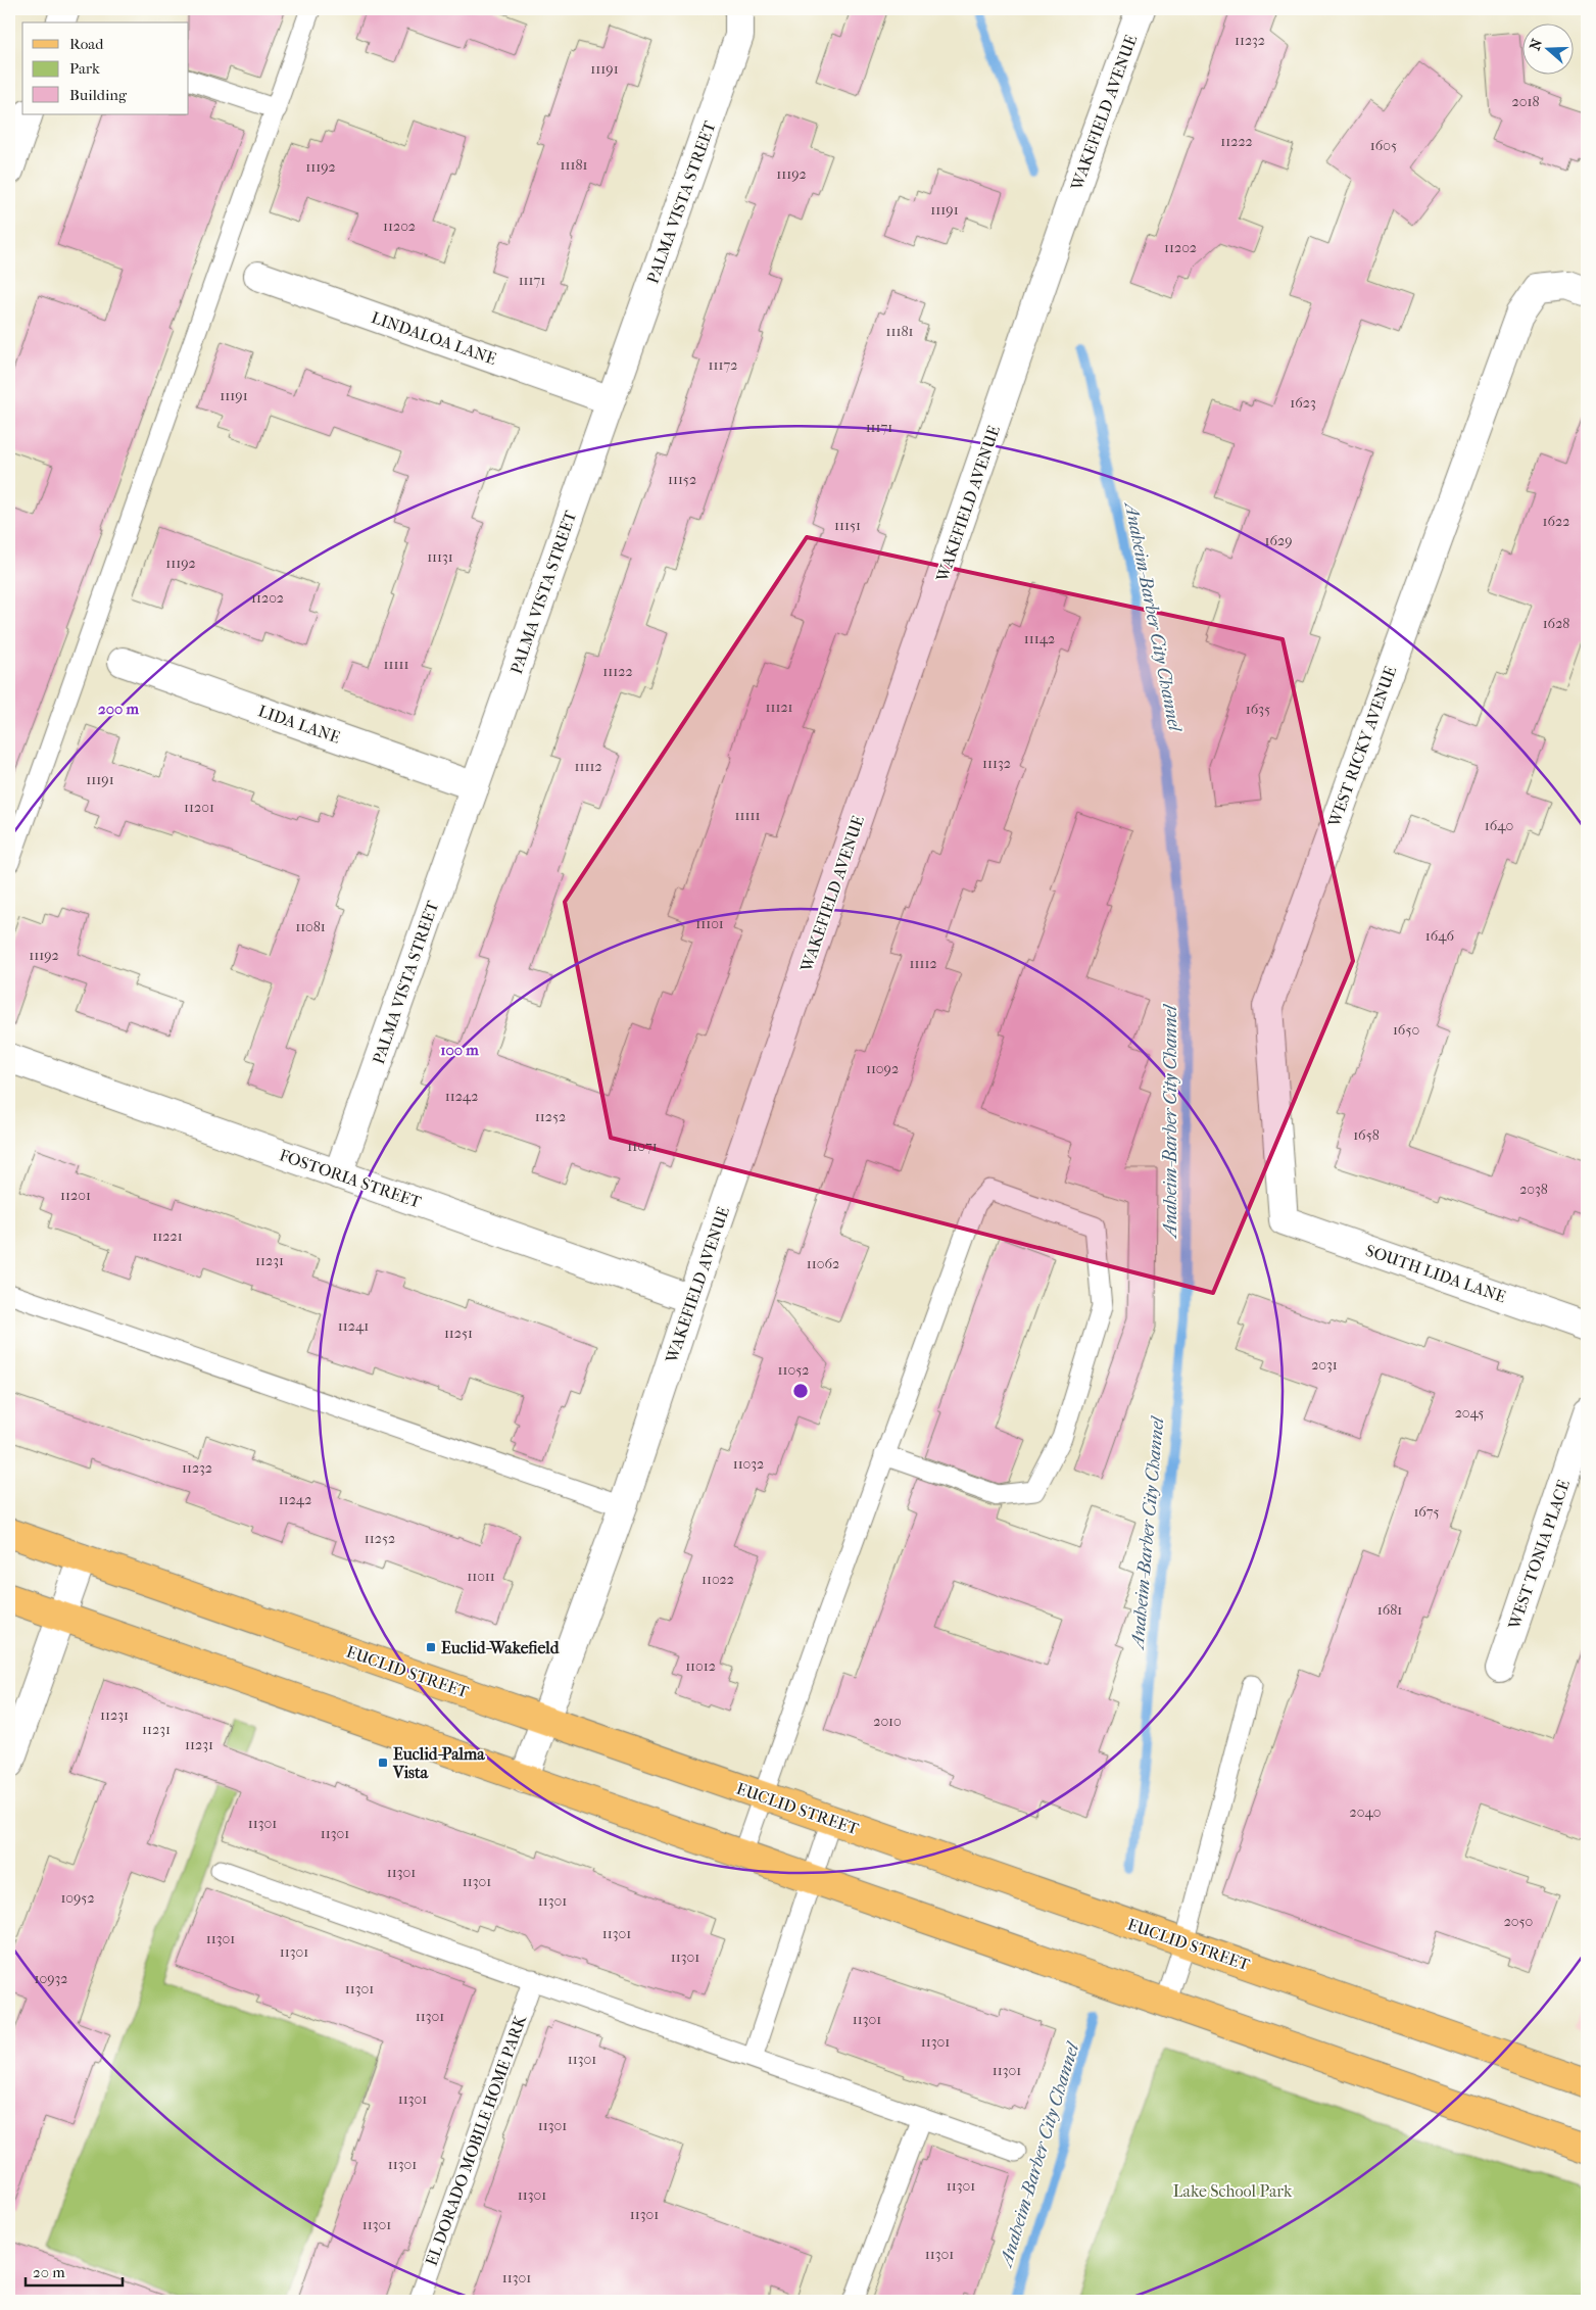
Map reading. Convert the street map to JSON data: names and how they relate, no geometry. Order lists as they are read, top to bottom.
{
  "streets": {
    "main road": ["EUCLID STREET"],
    "street": [
      "WAKEFIELD AVENUE",
      "PALMA VISTA STREET",
      "LINDALOA LANE",
      "LIDA LANE",
      "WEST RICKY AVENUE",
      "FOSTORIA STREET",
      "SOUTH LIDA LANE",
      "WEST TONIA PLACE"
    ],
    "lane": ["EL DORADO MOBILE HOME PARK"]
  },
  "crossings": [
    ["WAKEFIELD AVENUE", "FOSTORIA STREET"],
    ["WAKEFIELD AVENUE", "EUCLID STREET"],
    ["PALMA VISTA STREET", "LINDALOA LANE"],
    ["PALMA VISTA STREET", "LIDA LANE"],
    ["PALMA VISTA STREET", "FOSTORIA STREET"],
    ["WEST RICKY AVENUE", "SOUTH LIDA LANE"]
  ],
  "water": ["Anaheim-Barber City Channel"],
  "parks": ["Lake School Park"],
  "places": {
    "transit": ["Euclid-Wakefield", "Euclid-Palma Vista"]
  },
  "house_numbers": [
    "11232",
    "11191",
    "2018",
    "11222",
    "1605",
    "11181",
    "11192",
    "11192",
    "11191",
    "11202",
    "11202",
    "11171",
    "11181",
    "11172",
    "11191",
    "1623",
    "11171",
    "11152",
    "1622",
    "11151",
    "1629",
    "11131",
    "11192",
    "11202",
    "1628",
    "11142",
    "11111",
    "11122",
    "11121",
    "1635",
    "11132",
    "11112",
    "11191",
    "11201",
    "11111",
    "1640",
    "11101",
    "11081",
    "1646",
    "11192",
    "11112",
    "1650",
    "11092",
    "11242",
    "11252",
    "1658",
    "11071",
    "2038",
    "11201",
    "11221",
    "11231",
    "11062",
    "11241",
    "11251",
    "2031",
    "11052",
    "2045",
    "11032",
    "11232",
    "11242",
    "1675",
    "11252",
    "11011",
    "11022",
    "1681",
    "11012",
    "11231",
    "2010",
    "11231",
    "11231",
    "2040",
    "11301",
    "11301",
    "11301",
    "11301",
    "10952",
    "11301",
    "2050",
    "11301",
    "11301",
    "11301",
    "11301",
    "10932",
    "11301",
    "11301",
    "11301",
    "11301",
    "11301",
    "11301",
    "11301",
    "11301",
    "11301",
    "11301",
    "11301",
    "11301",
    "11301",
    "11301",
    "11301"
  ],
  "legend": ["Road", "Park", "Building"],
  "scale_bar": "20 m",
  "north": "left",
  "rings": ["200 m", "100 m"]
}
